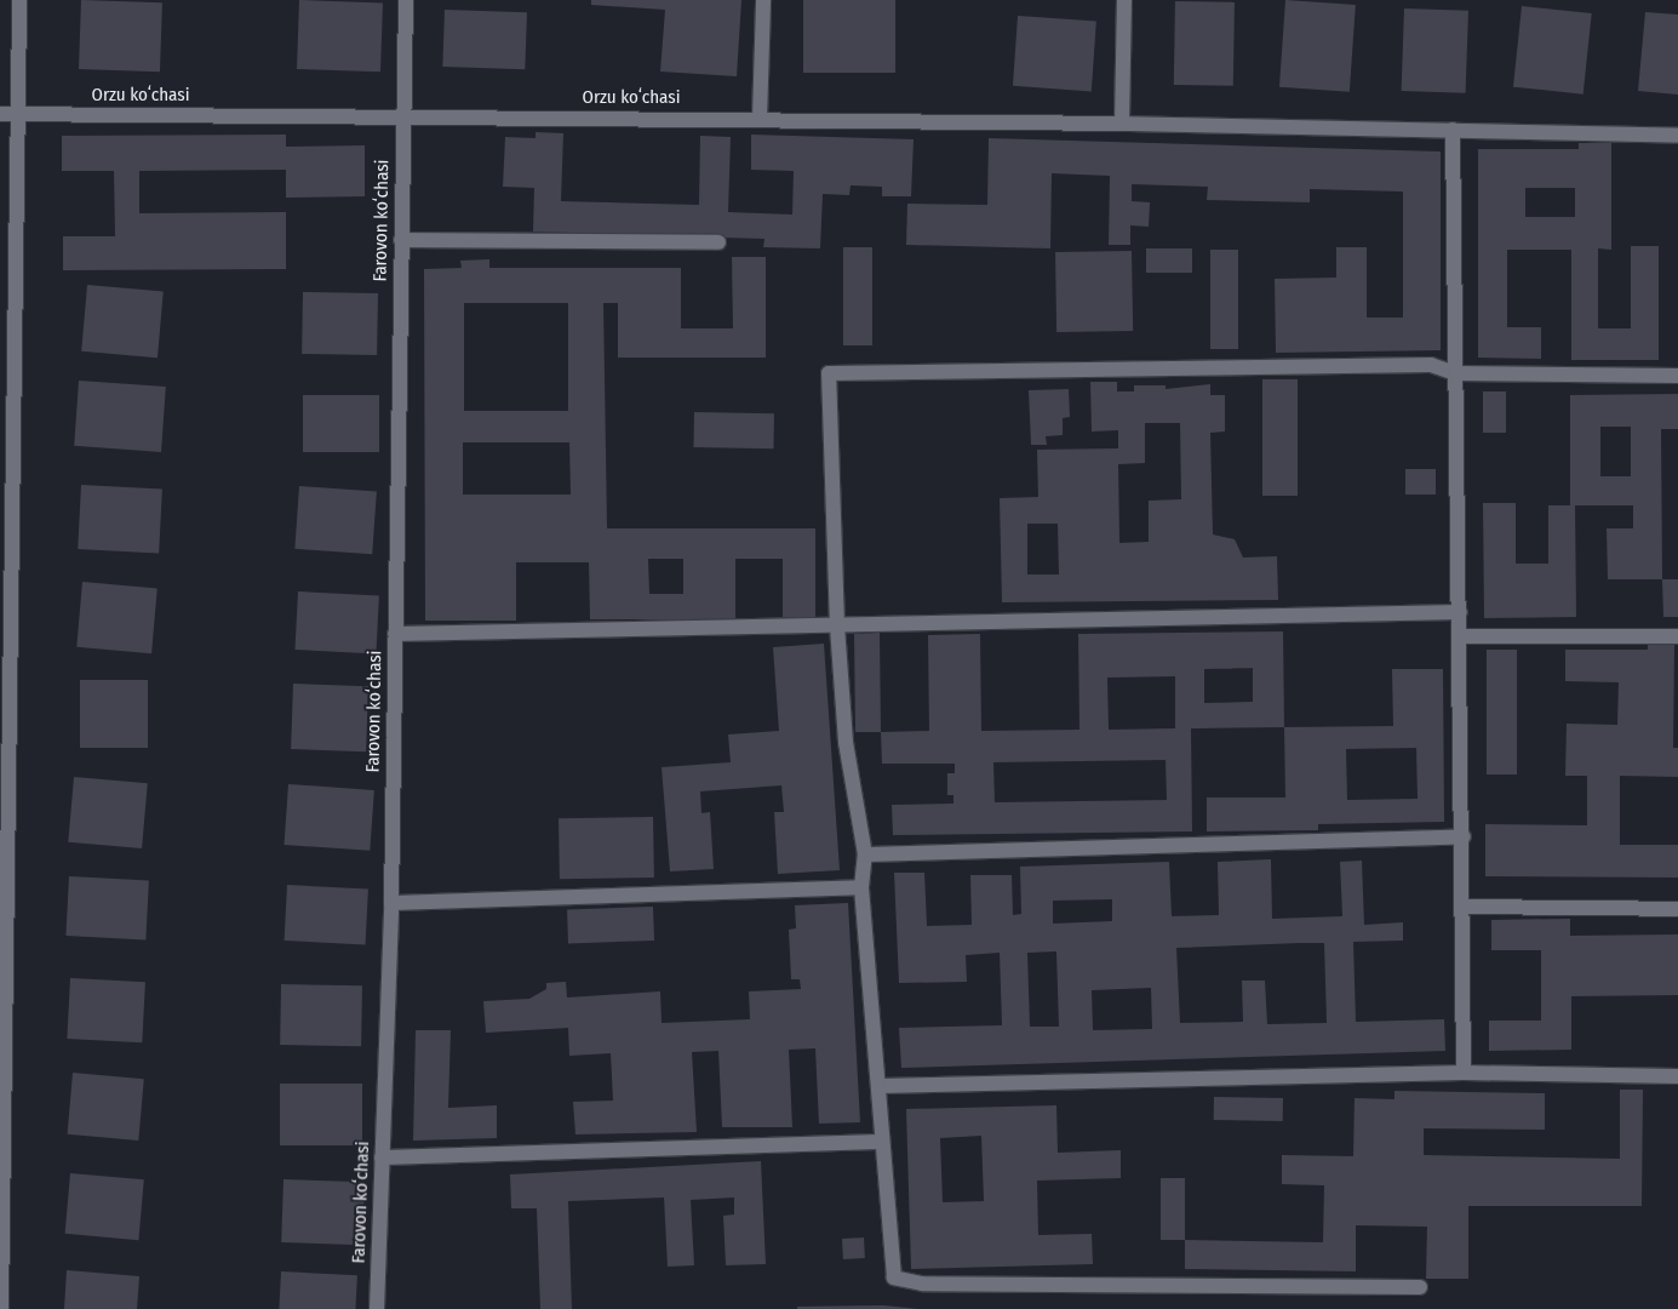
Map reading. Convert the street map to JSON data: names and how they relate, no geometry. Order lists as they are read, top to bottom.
{
  "streets": {
    "street": ["Orzu koʻchasi", "Farovon koʻchasi"]
  },
  "crossings": [
    ["Orzu koʻchasi", "Farovon koʻchasi"]
  ]
}
